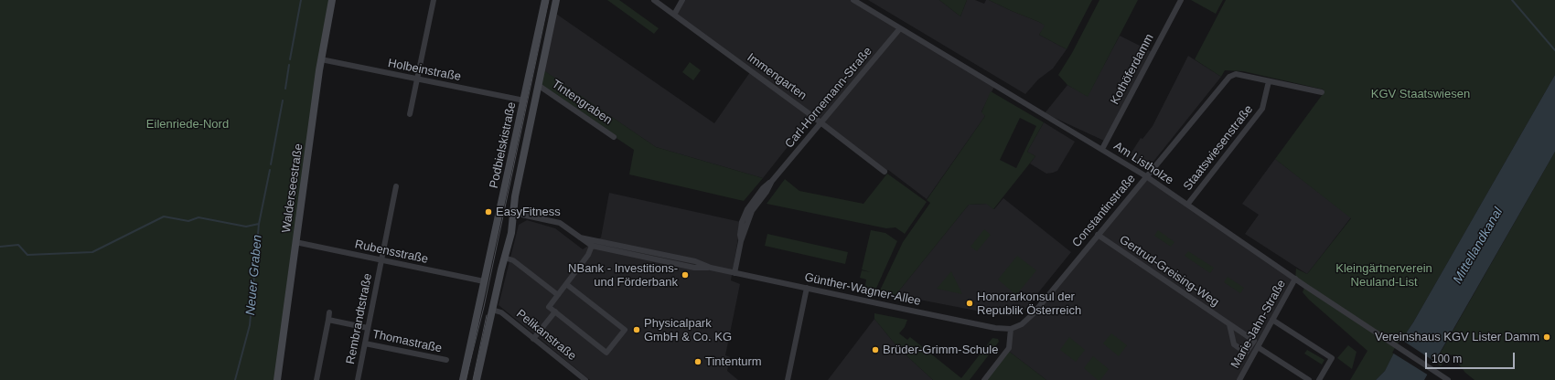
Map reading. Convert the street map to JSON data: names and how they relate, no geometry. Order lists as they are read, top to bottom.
{
  "streets": {
    "main road": ["Podbielskistraße", "Walderseestraße"],
    "street": [
      "Kothöferdamm",
      "Holbeinstraße",
      "Immengarten",
      "Carl-Hornemann-Straße",
      "Tintengraben",
      "Staatswiesenstraße",
      "Am Listholze",
      "Constantinstraße",
      "Rubensstraße",
      "Gertrud-Greising-Weg",
      "Günther-Wagner-Allee",
      "Rembrandtstraße",
      "Marie-Jahn-Straße",
      "Pelikanstraße",
      "Thomastraße"
    ]
  },
  "crossings": [
    ["Kothöferdamm", "Am Listholze"],
    ["Holbeinstraße", "Podbielskistraße"],
    ["Holbeinstraße", "Walderseestraße"],
    ["Immengarten", "Carl-Hornemann-Straße"],
    ["Carl-Hornemann-Straße", "Am Listholze"],
    ["Carl-Hornemann-Straße", "Günther-Wagner-Allee"],
    ["Tintengraben", "Podbielskistraße"],
    ["Podbielskistraße", "Rubensstraße"],
    ["Podbielskistraße", "Günther-Wagner-Allee"],
    ["Podbielskistraße", "Pelikanstraße"],
    ["Staatswiesenstraße", "Am Listholze"],
    ["Staatswiesenstraße", "Constantinstraße"],
    ["Am Listholze", "Constantinstraße"],
    ["Am Listholze", "Marie-Jahn-Straße"],
    ["Walderseestraße", "Rubensstraße"],
    ["Constantinstraße", "Gertrud-Greising-Weg"],
    ["Constantinstraße", "Günther-Wagner-Allee"],
    ["Rubensstraße", "Rembrandtstraße"],
    ["Rembrandtstraße", "Thomastraße"]
  ],
  "water": ["Mittellandkanal", "Neuer Graben"],
  "parks": ["KGV Staatswiesen", "Eilenriede-Nord", "Kleingärtnerverein Neuland-List"],
  "places": [
    "EasyFitness",
    "NBank - Investitions- und Förderbank",
    "Honorarkonsul der Republik Österreich",
    "Physicalpark GmbH & Co. KG",
    "Vereinshaus KGV Lister Damm",
    "Brüder-Grimm-Schule",
    "Tintenturm"
  ],
  "scale_bar": "100 m"
}
